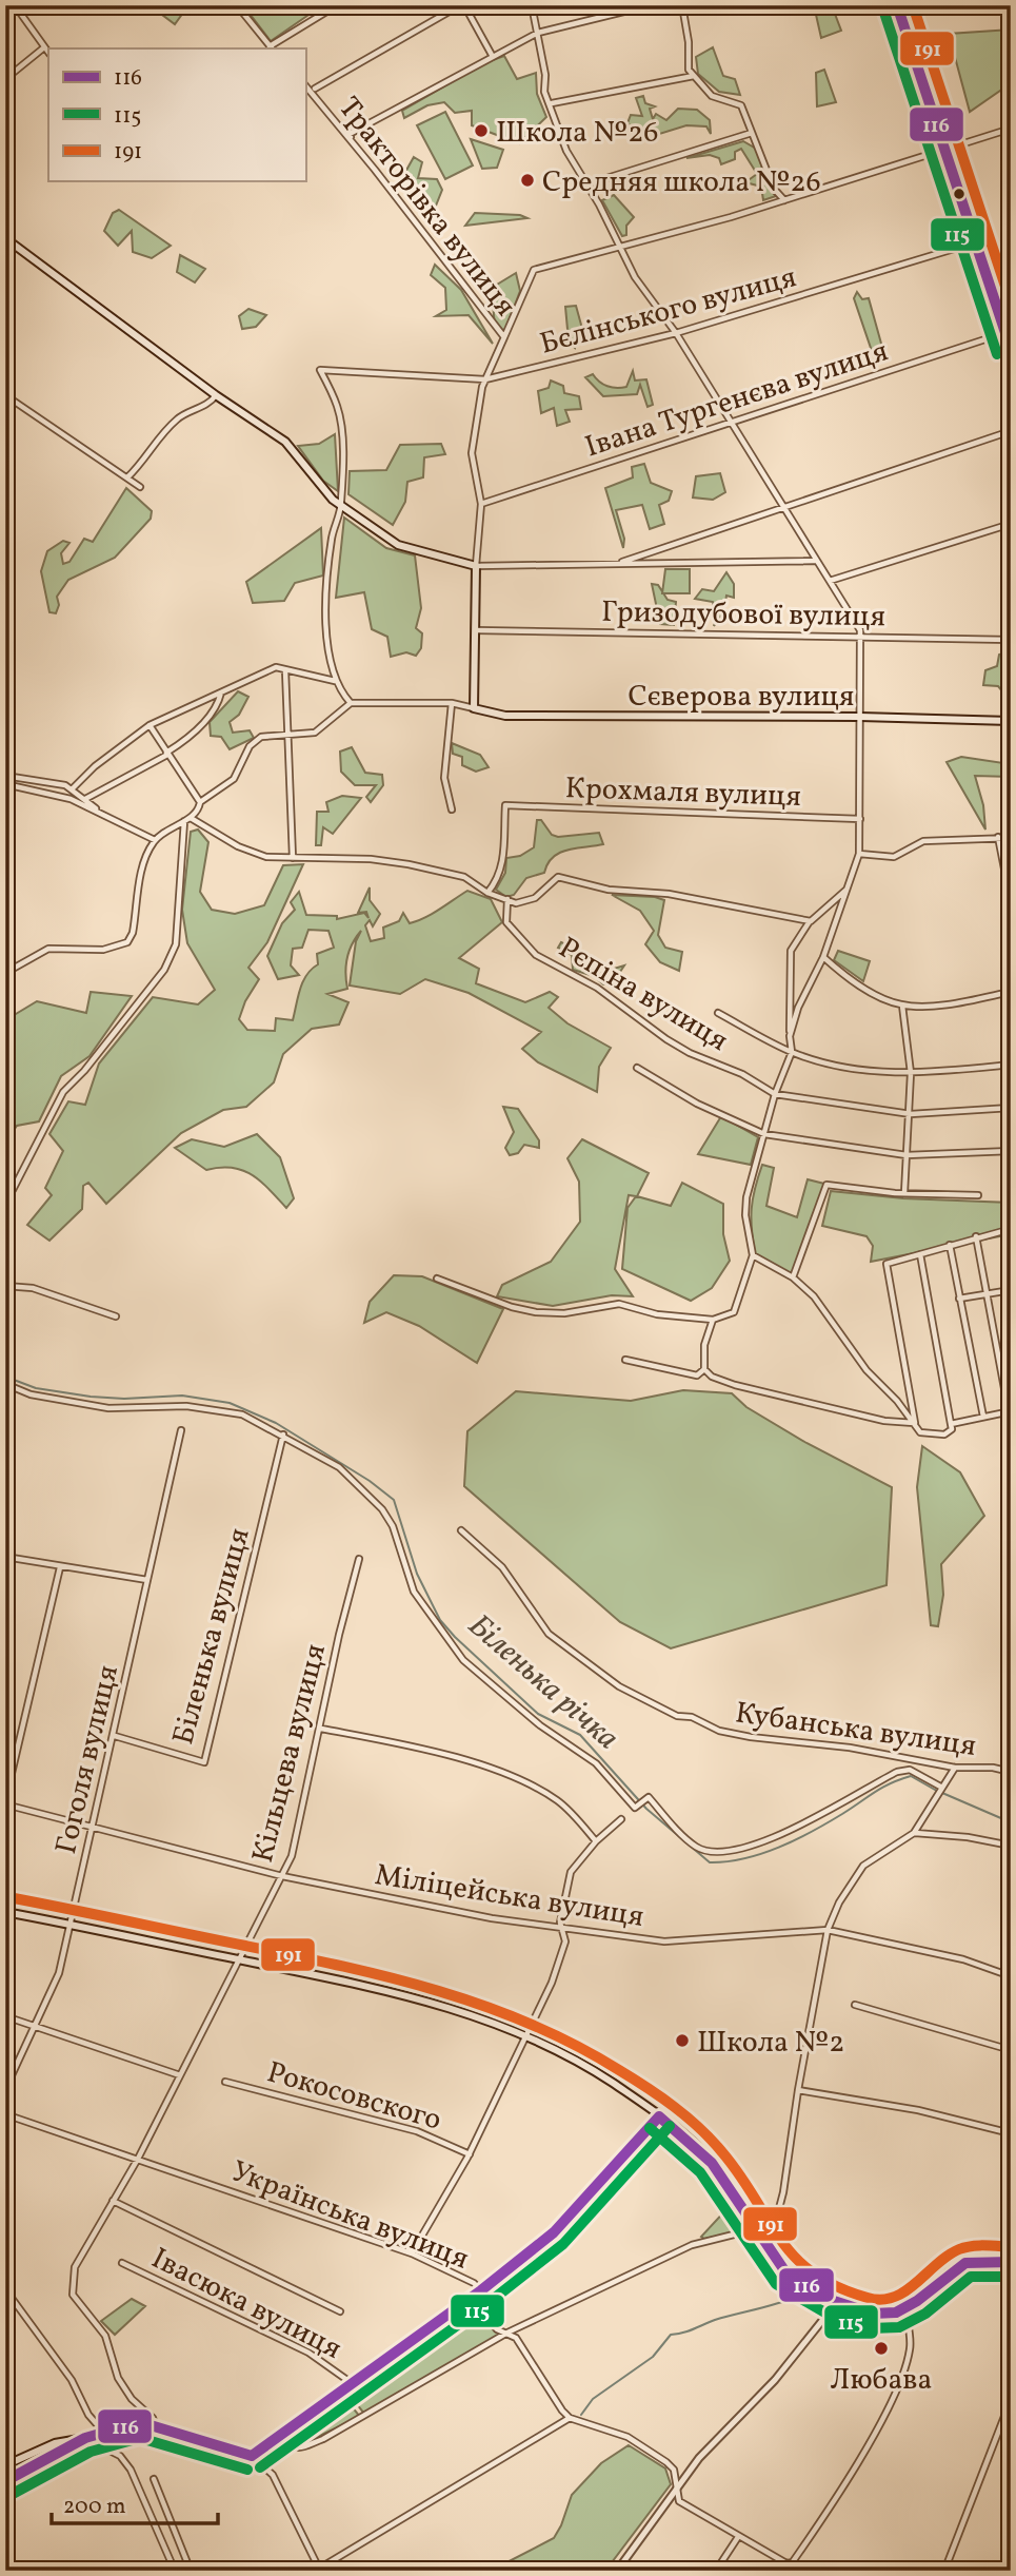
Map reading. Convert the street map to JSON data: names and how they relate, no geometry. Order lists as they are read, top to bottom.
{
  "streets": {
    "main road": ["Тракторівка вулиця", "Сєверова вулиця"],
    "street": [
      "Бєлінського вулиця",
      "Івана Тургенєва вулиця",
      "Гризодубової вулиця",
      "Крохмаля вулиця",
      "Рєпіна вулиця",
      "Біленька вулиця",
      "Кубанська вулиця",
      "Кільцева вулиця",
      "Гоголя вулиця",
      "Міліцейська вулиця",
      "Рокосовского",
      "Українська вулиця",
      "Івасюка вулиця"
    ]
  },
  "crossings": [
    ["Тракторівка вулиця", "Бєлінського вулиця"],
    ["Тракторівка вулиця", "Івана Тургенєва вулиця"],
    ["Тракторівка вулиця", "Гризодубової вулиця"],
    ["Тракторівка вулиця", "Сєверова вулиця"],
    ["Біленька вулиця", "Гоголя вулиця"],
    ["Кільцева вулиця", "Міліцейська вулиця"],
    ["Кільцева вулиця", "Українська вулиця"],
    ["Гоголя вулиця", "Міліцейська вулиця"]
  ],
  "water": ["Біленька річка"],
  "places": [
    "Школа №26",
    "Средняя школа №26",
    "Школа №2",
    "Любава"
  ],
  "lines": ["transit line 116", "transit line 191", "transit line 115"],
  "legend": ["116", "115", "191"],
  "scale_bar": "200 m"
}
